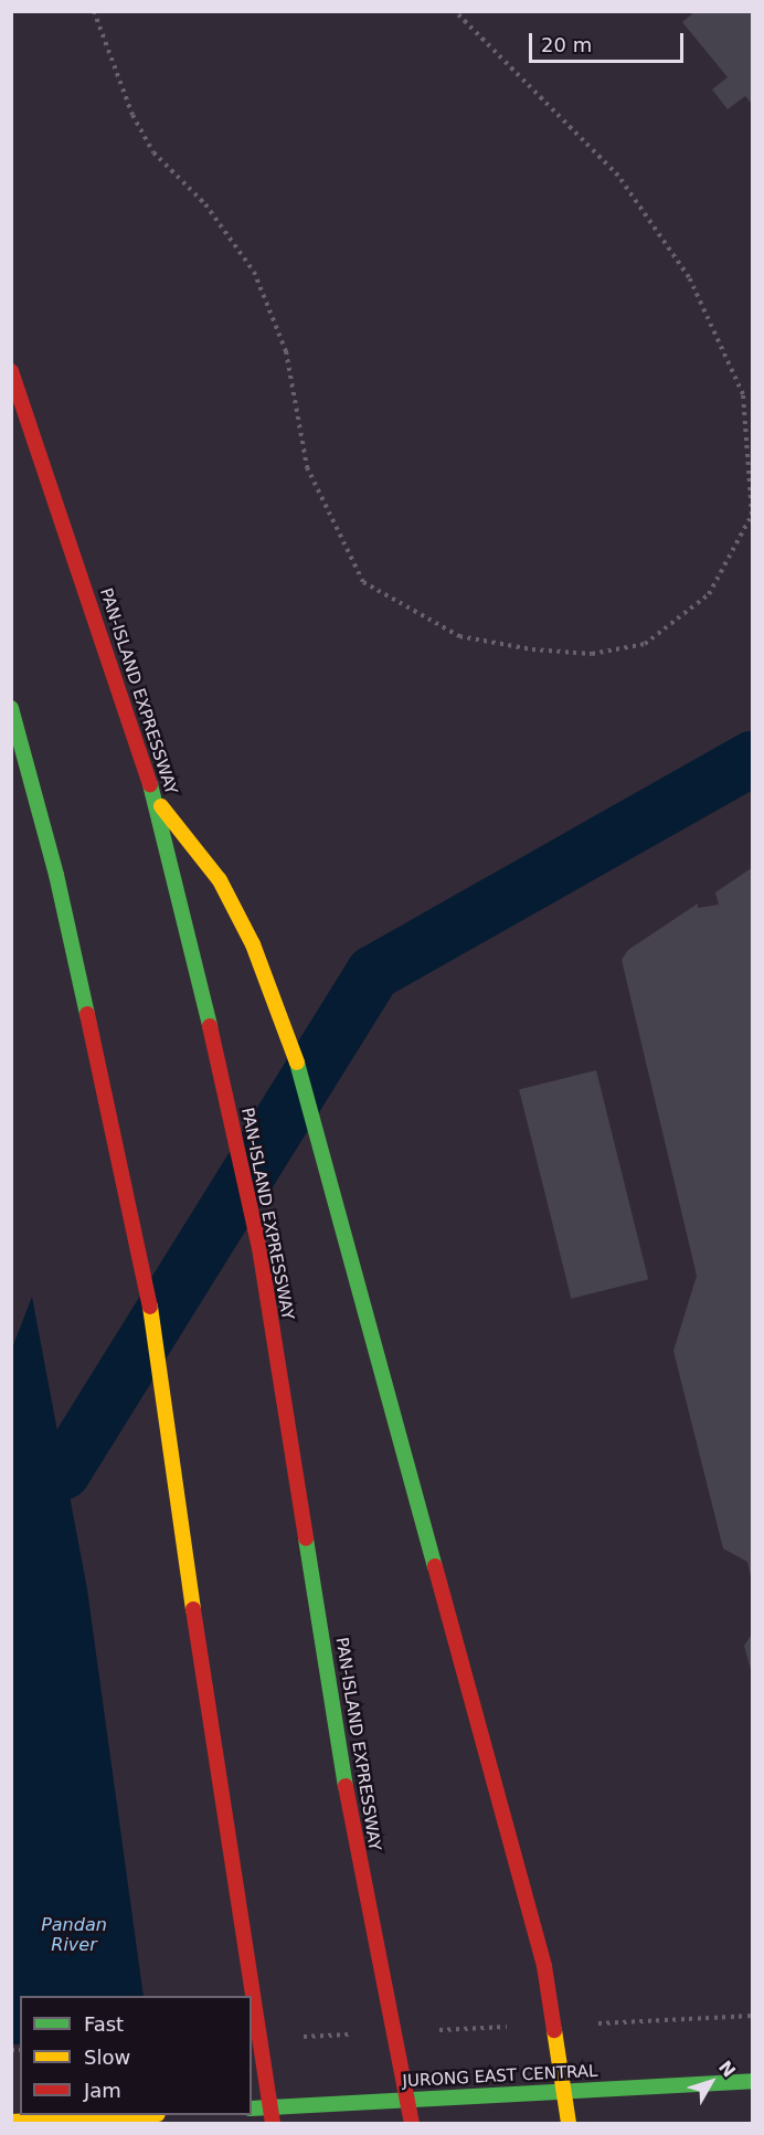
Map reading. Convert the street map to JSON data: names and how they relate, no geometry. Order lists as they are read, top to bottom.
{
  "streets": {
    "main road": ["PAN-ISLAND EXPRESSWAY", "JURONG EAST CENTRAL"]
  },
  "water": ["Pandan River"],
  "legend": ["Fast", "Slow", "Jam"],
  "scale_bar": "20 m",
  "north": "top right"
}
